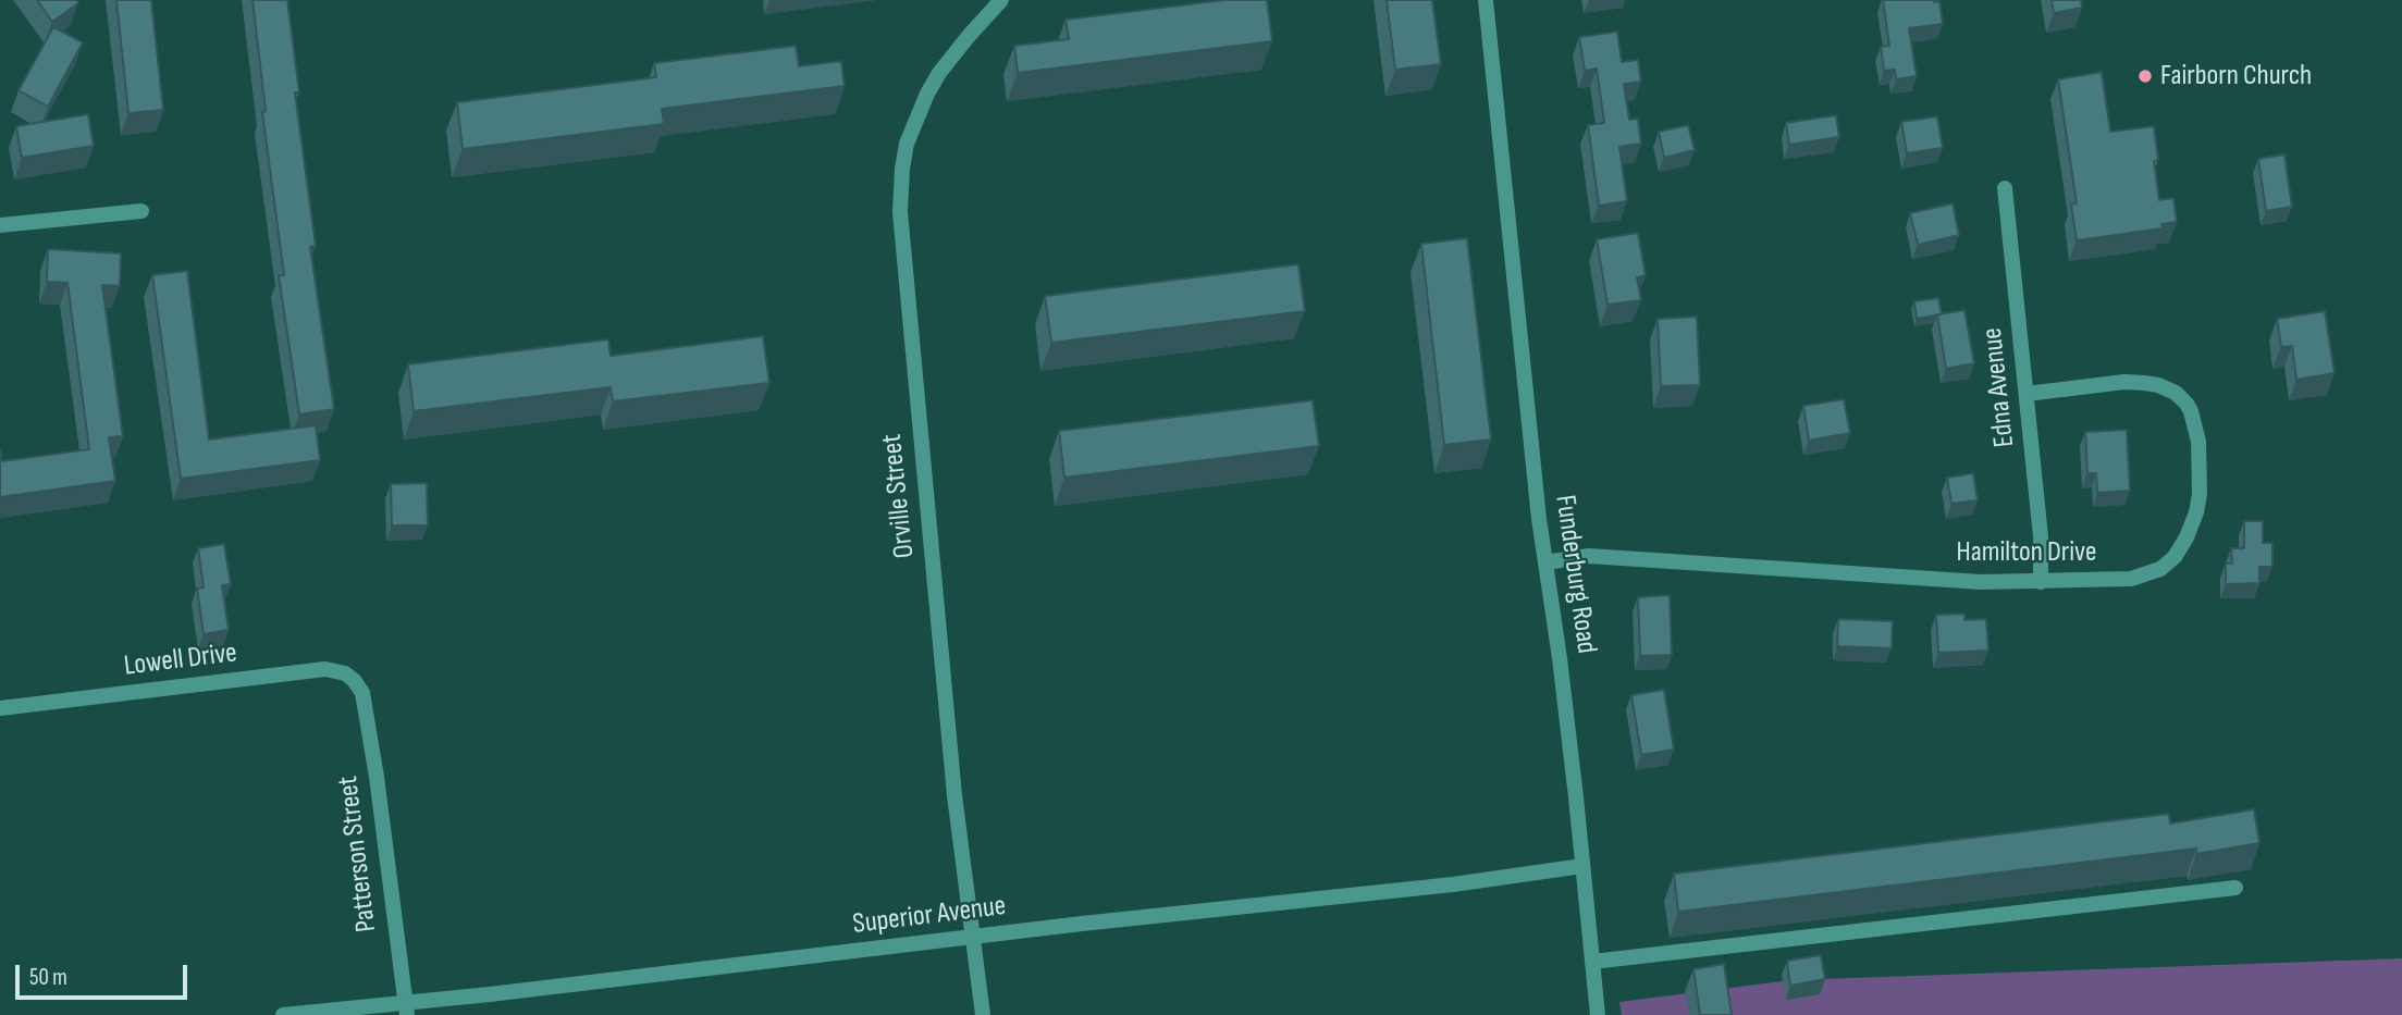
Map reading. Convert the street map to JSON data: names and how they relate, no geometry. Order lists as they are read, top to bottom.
{
  "streets": {
    "street": [
      "Edna Avenue",
      "Orville Street",
      "Hamilton Drive",
      "Funderburg Road",
      "Lowell Drive",
      "Patterson Street",
      "Superior Avenue"
    ]
  },
  "crossings": [
    ["Edna Avenue", "Hamilton Drive"],
    ["Orville Street", "Superior Avenue"],
    ["Hamilton Drive", "Funderburg Road"],
    ["Funderburg Road", "Superior Avenue"],
    ["Lowell Drive", "Patterson Street"],
    ["Patterson Street", "Superior Avenue"]
  ],
  "places": ["Fairborn Church"],
  "scale_bar": "50 m"
}
